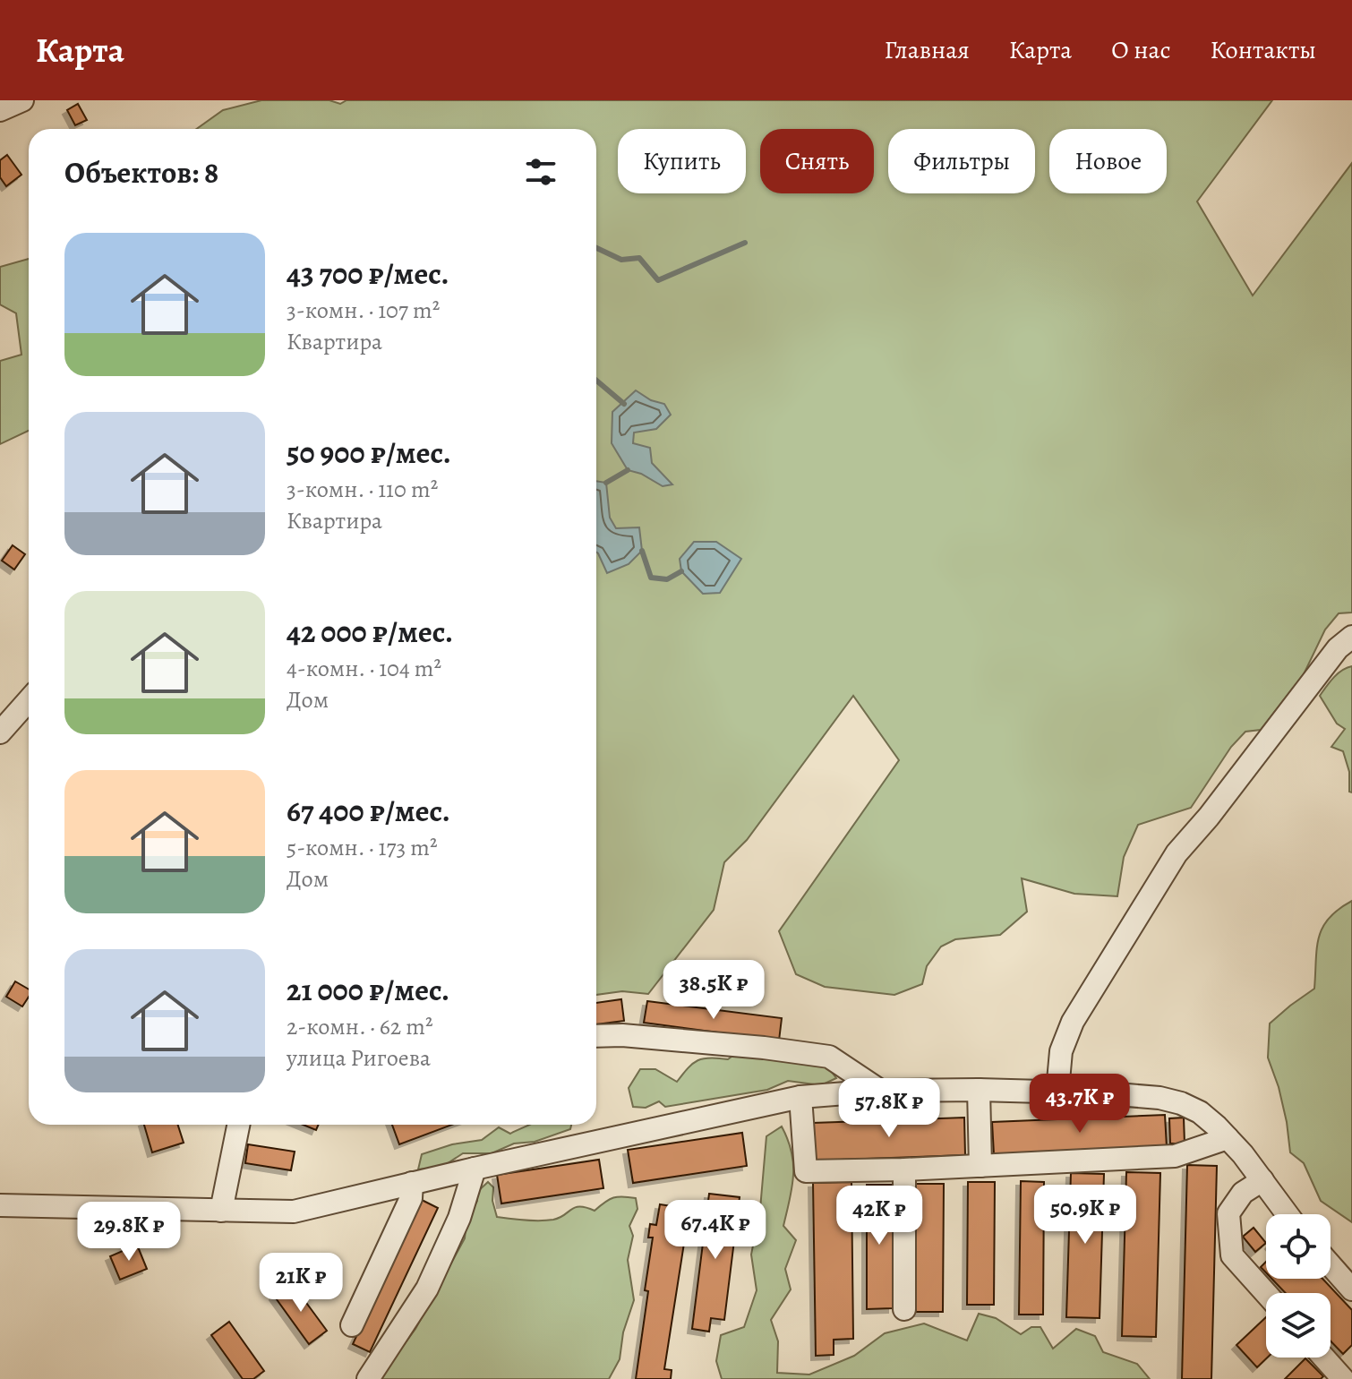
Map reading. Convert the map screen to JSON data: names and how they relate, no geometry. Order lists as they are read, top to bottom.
{
  "page": {
    "header": "Карта",
    "nav": [
      "Главная",
      "Карта",
      "О нас",
      "Контакты"
    ],
    "chip": [
      "Купить",
      "Снять",
      "Фильтры",
      "Новое"
    ],
    "heading": "Объектов: 8",
    "list": [
      {
        "name": "43 700 ₽/мес.",
        "note": "3-комн. · 107 m² · Квартира"
      },
      {
        "name": "50 900 ₽/мес.",
        "note": "3-комн. · 110 m² · Квартира"
      },
      {
        "name": "42 000 ₽/мес.",
        "note": "4-комн. · 104 m² · Дом"
      },
      {
        "name": "67 400 ₽/мес.",
        "note": "5-комн. · 173 m² · Дом"
      },
      {
        "name": "21 000 ₽/мес.",
        "note": "2-комн. · 62 m² · улица Ригоева"
      }
    ],
    "price": [
      "38.5K ₽",
      "43.7K ₽",
      "57.8K ₽",
      "50.9K ₽",
      "42K ₽",
      "67.4K ₽",
      "29.8K ₽",
      "21K ₽"
    ]
  }
}
